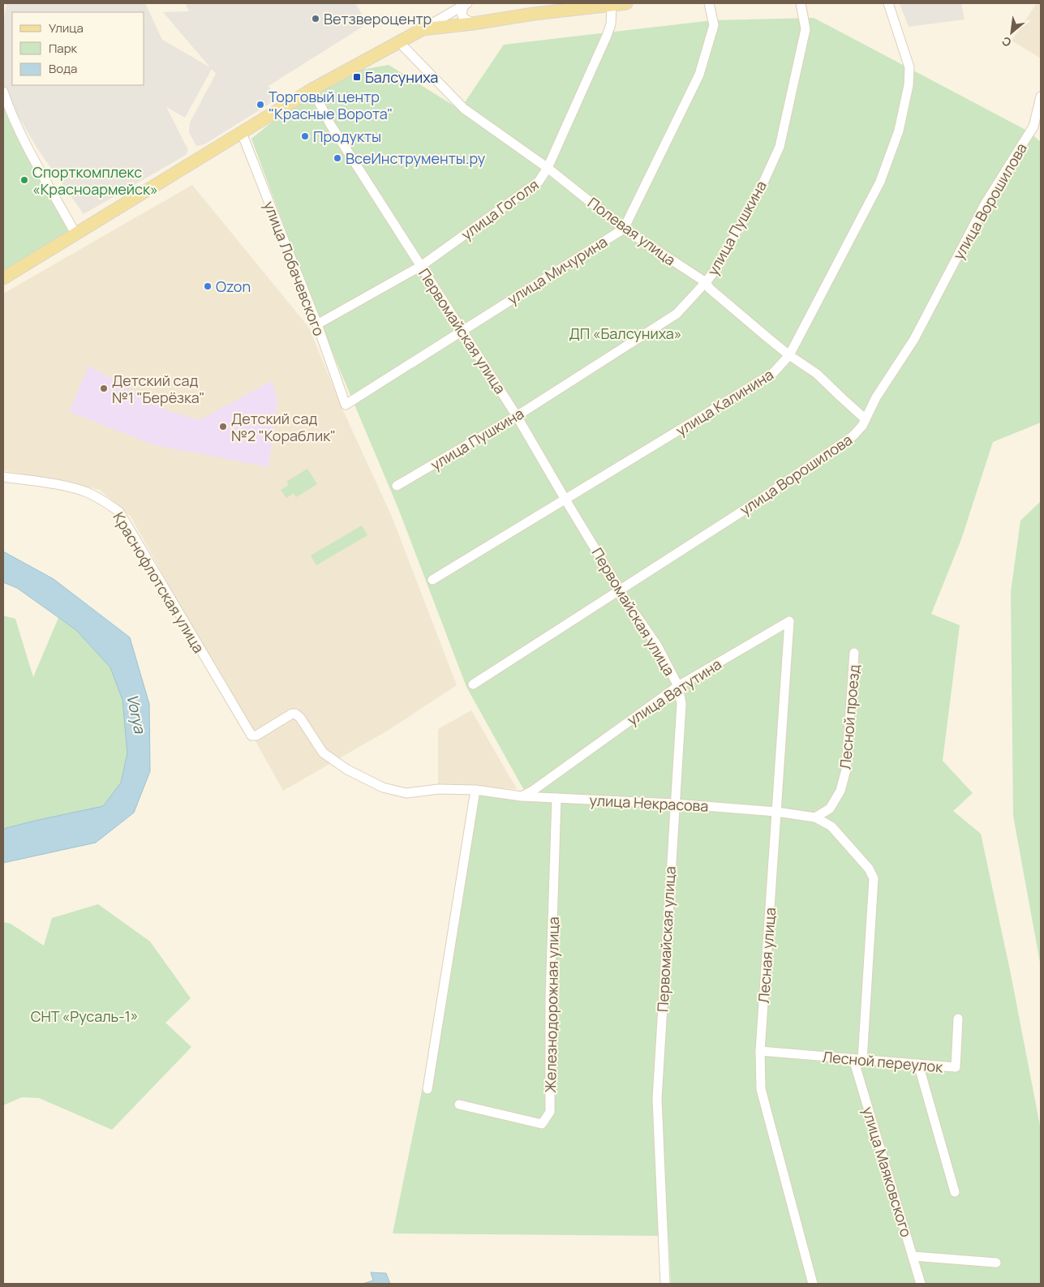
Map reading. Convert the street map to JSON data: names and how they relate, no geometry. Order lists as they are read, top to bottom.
{
  "streets": {
    "street": [
      "улица Ворошилова",
      "улица Гоголя",
      "улица Пушкина",
      "Полевая улица",
      "улица Лобачевского",
      "улица Мичурина",
      "Первомайская улица",
      "улица Калинина",
      "Краснофлотская улица",
      "улица Ватутина",
      "Лесной проезд",
      "улица Некрасова",
      "Лесная улица",
      "Железнодорожная улица",
      "Лесной переулок",
      "улица Маяковского"
    ]
  },
  "crossings": [
    ["улица Ворошилова", "Полевая улица"],
    ["улица Ворошилова", "Первомайская улица"],
    ["улица Гоголя", "Полевая улица"],
    ["улица Гоголя", "улица Лобачевского"],
    ["улица Гоголя", "Первомайская улица"],
    ["улица Пушкина", "Полевая улица"],
    ["улица Пушкина", "Первомайская улица"],
    ["Полевая улица", "улица Мичурина"],
    ["Полевая улица", "улица Калинина"],
    ["улица Лобачевского", "улица Мичурина"],
    ["улица Мичурина", "Первомайская улица"],
    ["Первомайская улица", "улица Калинина"],
    ["Первомайская улица", "улица Ватутина"],
    ["Первомайская улица", "улица Некрасова"],
    ["Краснофлотская улица", "улица Некрасова"],
    ["улица Ватутина", "улица Некрасова"],
    ["улица Ватутина", "Лесная улица"],
    ["Лесной проезд", "улица Некрасова"],
    ["Лесной проезд", "улица Маяковского"],
    ["улица Некрасова", "Лесная улица"],
    ["улица Некрасова", "Железнодорожная улица"],
    ["улица Некрасова", "улица Маяковского"],
    ["Лесная улица", "Лесной переулок"],
    ["Лесной переулок", "улица Маяковского"]
  ],
  "water": ["Vorya"],
  "parks": ["ДП «Балсуниха»", "СНТ «Русаль-1»"],
  "places": {
    "other": [
      "Ветзвероцентр",
      "Торговый центр \"Красные Ворота\"",
      "Продукты",
      "ВсеИнструменты.ру",
      "Спорткомплекс «Красноармейск»",
      "Ozon",
      "Детский сад №1 \"Берёзка\"",
      "Детский сад №2 \"Кораблик\""
    ],
    "transit": ["Балсуниха"]
  },
  "legend": ["Улица", "Парк", "Вода"],
  "north": "bottom left"
}
